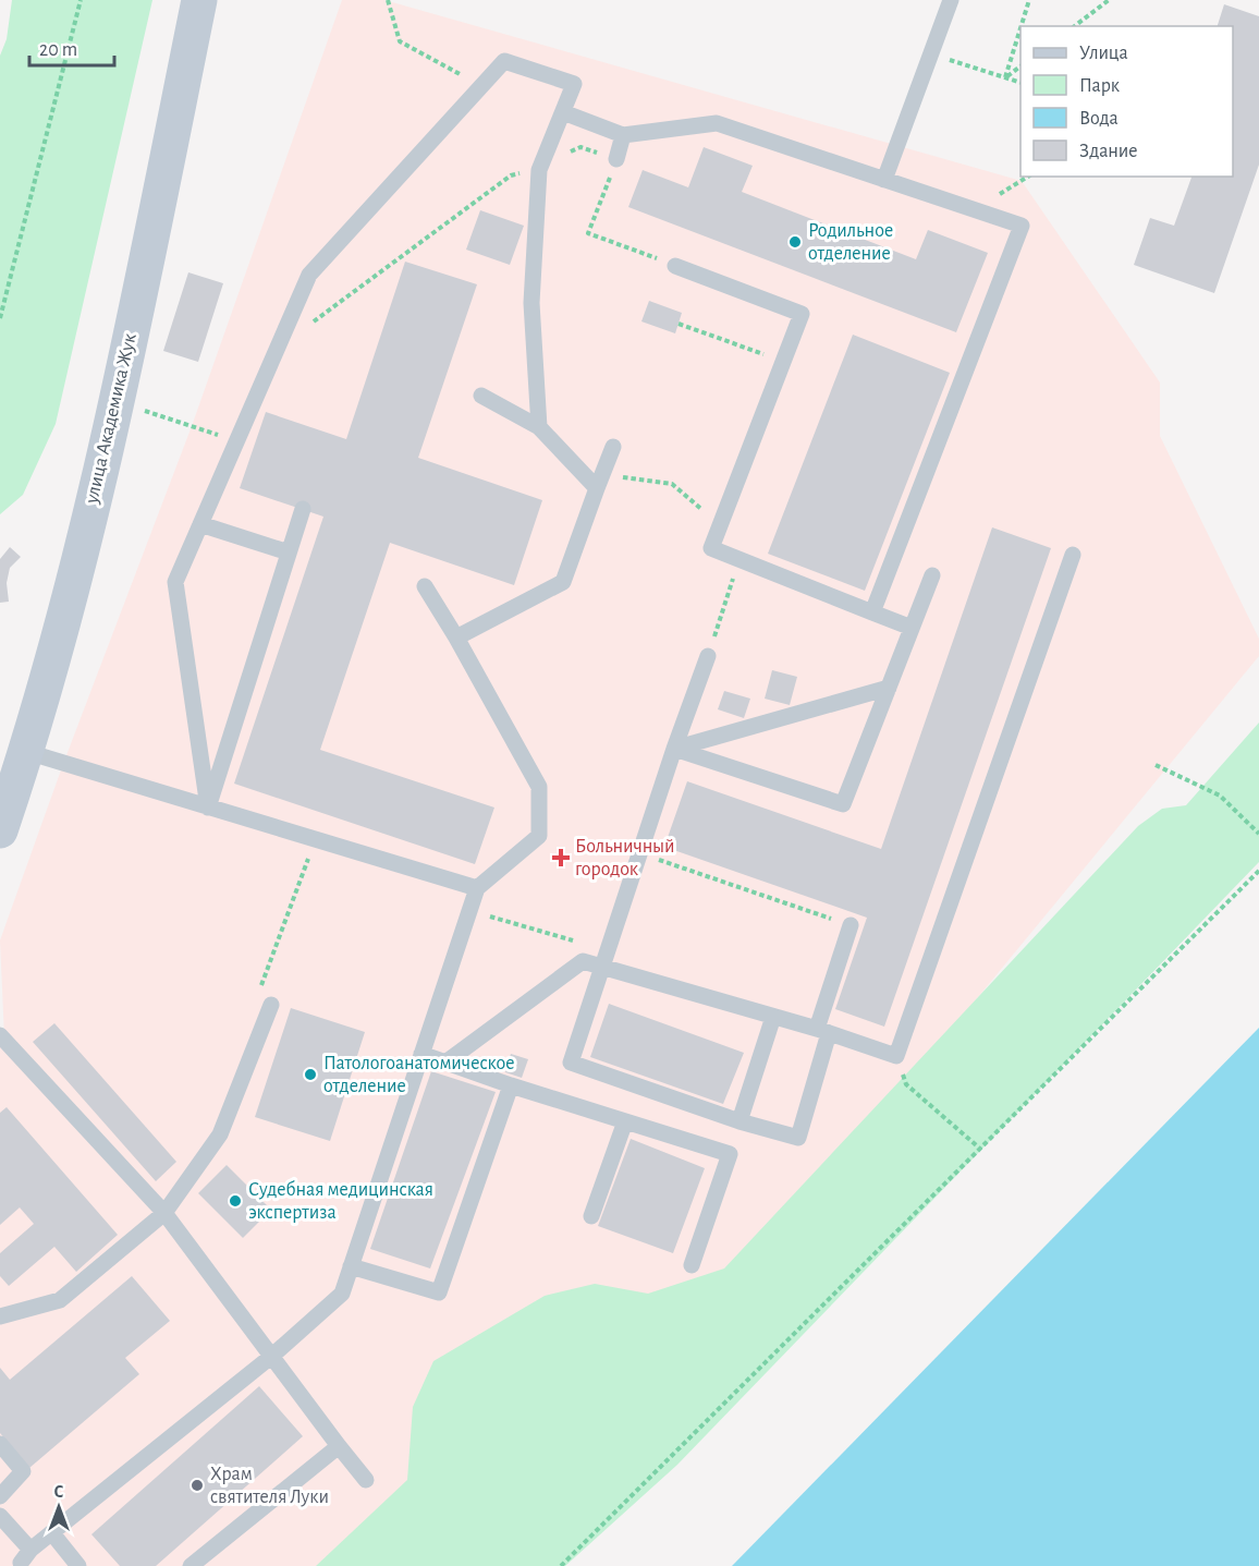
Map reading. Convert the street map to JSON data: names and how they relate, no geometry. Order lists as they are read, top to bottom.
{
  "streets": {
    "main road": ["улица Академика Жук"]
  },
  "places": {
    "other": [
      "Родильное отделение",
      "Патологоанатомическое отделение",
      "Судебная медицинская экспертиза",
      "Храм святителя Луки"
    ],
    "health": ["Больничный городок"]
  },
  "legend": [
    "Улица",
    "Парк",
    "Вода",
    "Здание"
  ],
  "scale_bar": "20 m",
  "north": "top"
}
